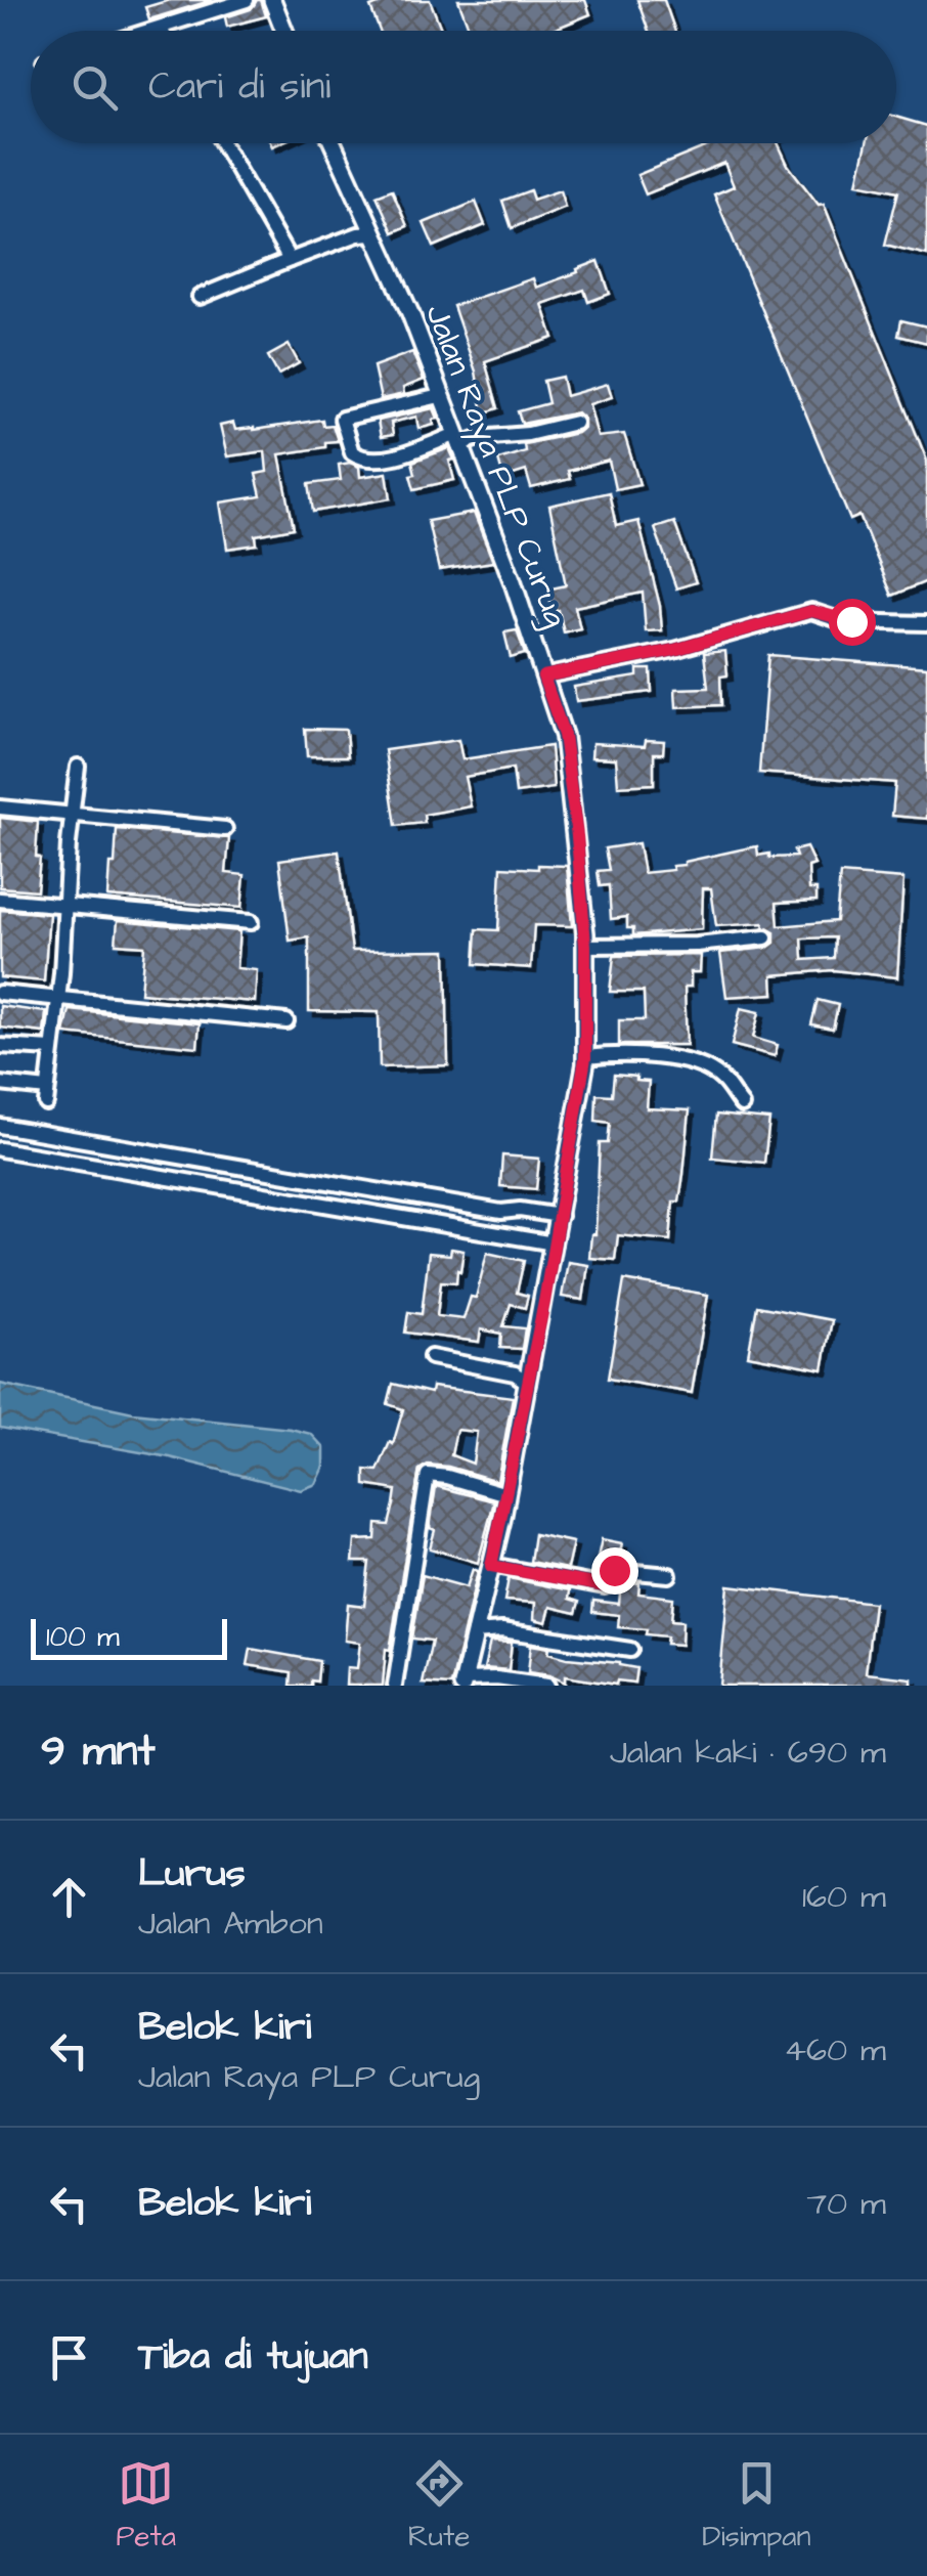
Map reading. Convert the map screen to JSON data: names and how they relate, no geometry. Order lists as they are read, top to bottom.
{
  "streets": {
    "main road": ["Jalan Raya PLP Curug"]
  },
  "scale_bar": "100 m",
  "page": {
    "search": "Cari di sini",
    "scale": "100 m",
    "heading": ["9 mnt", "Jalan kaki · 690 m"],
    "list": [
      ["Lurus", "Jalan Ambon", "160 m"],
      ["Belok kiri", "Jalan Raya PLP Curug", "460 m"],
      ["Belok kiri", "70 m"],
      "Tiba di tujuan"
    ],
    "nav": ["Peta", "Rute", "Disimpan"]
  }
}
